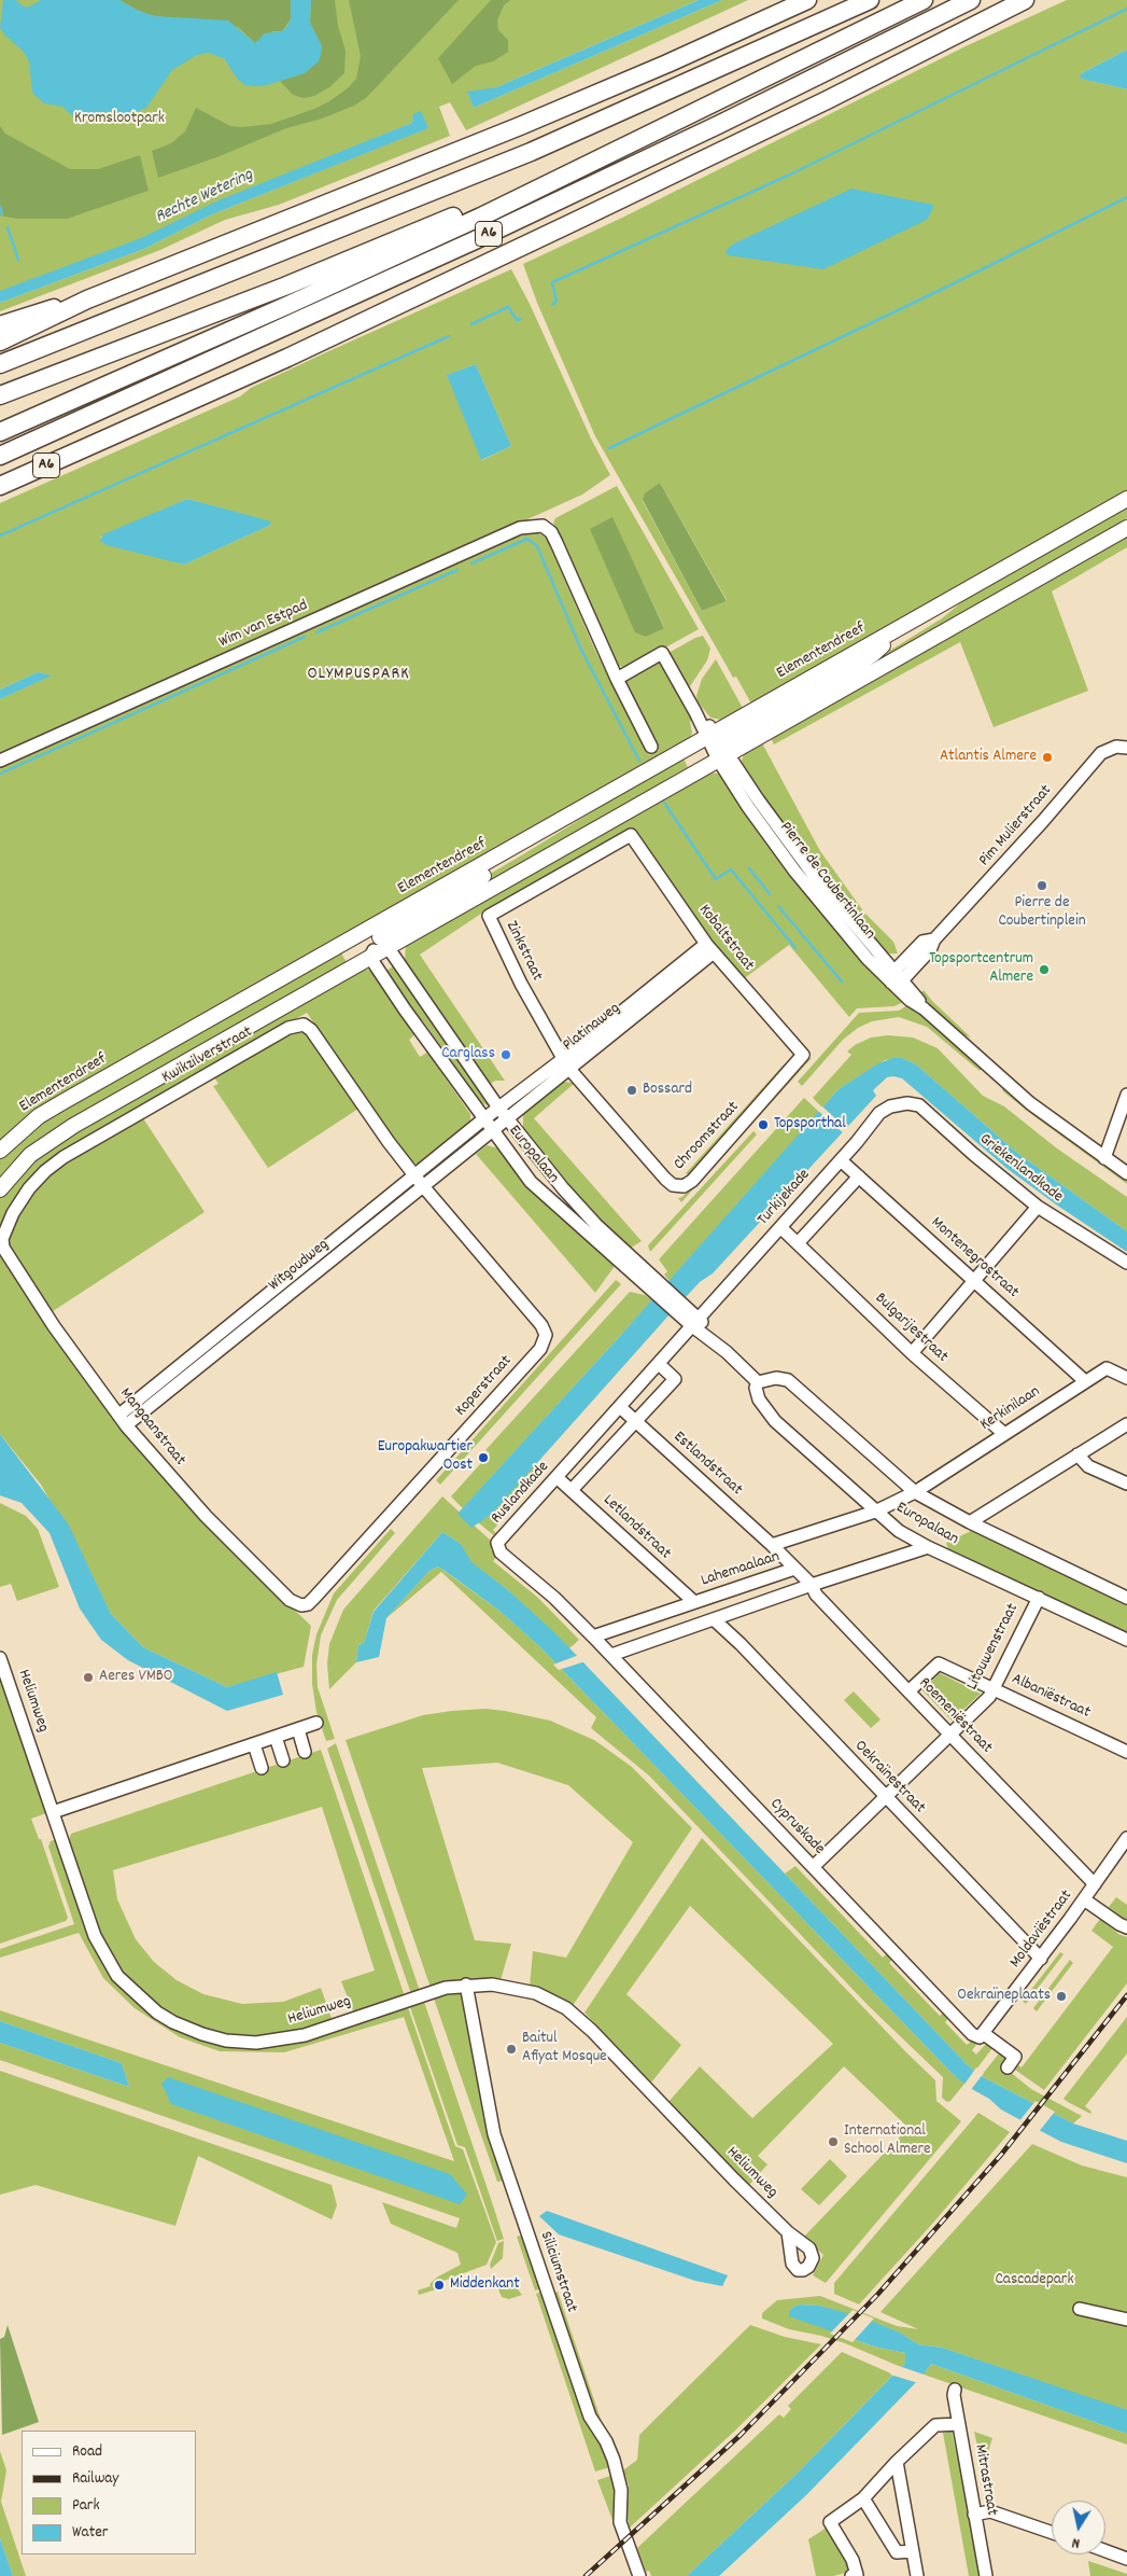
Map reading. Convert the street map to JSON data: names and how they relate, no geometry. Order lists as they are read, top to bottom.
{
  "streets": {
    "highway": ["A6"],
    "main road": ["Elementendreef"],
    "street": [
      "Wim van Estpad",
      "Pim Mulierstraat",
      "Pierre de Coubertinlaan",
      "Kobaltstraat",
      "Zinkstraat",
      "Platinaweg",
      "Kwikzilverstraat",
      "Chroomstraat",
      "Europalaan",
      "Griekenlandkade",
      "Turkijekade",
      "Montenegrostraat",
      "Witgoudweg",
      "Bulgarijestraat",
      "Koperstraat",
      "Kerkinilaan",
      "Mangaanstraat",
      "Estlandstraat",
      "Ruslandkade",
      "Letlandstraat",
      "Lahemaalaan",
      "Litouwenstraat",
      "Albaniëstraat",
      "Heliumweg",
      "Roemeniëstraat",
      "Oekraïnestraat",
      "Cypruskade",
      "Moldaviëstraat",
      "Siliciumstraat",
      "Mitrastraat"
    ]
  },
  "crossings": [
    ["Wim van Estpad", "Pierre de Coubertinlaan"],
    ["Elementendreef", "Pierre de Coubertinlaan"],
    ["Elementendreef", "Europalaan"],
    ["Pim Mulierstraat", "Pierre de Coubertinlaan"],
    ["Kobaltstraat", "Zinkstraat"],
    ["Kobaltstraat", "Platinaweg"],
    ["Kobaltstraat", "Chroomstraat"],
    ["Zinkstraat", "Platinaweg"],
    ["Zinkstraat", "Chroomstraat"],
    ["Platinaweg", "Chroomstraat"],
    ["Platinaweg", "Europalaan"],
    ["Platinaweg", "Witgoudweg"],
    ["Kwikzilverstraat", "Witgoudweg"],
    ["Kwikzilverstraat", "Koperstraat"],
    ["Kwikzilverstraat", "Mangaanstraat"],
    ["Europalaan", "Turkijekade"],
    ["Europalaan", "Witgoudweg"],
    ["Europalaan", "Kerkinilaan"],
    ["Europalaan", "Ruslandkade"],
    ["Europalaan", "Lahemaalaan"],
    ["Europalaan", "Litouwenstraat"],
    ["Griekenlandkade", "Turkijekade"],
    ["Turkijekade", "Montenegrostraat"],
    ["Turkijekade", "Bulgarijestraat"],
    ["Turkijekade", "Ruslandkade"],
    ["Montenegrostraat", "Kerkinilaan"],
    ["Witgoudweg", "Koperstraat"],
    ["Witgoudweg", "Mangaanstraat"],
    ["Bulgarijestraat", "Kerkinilaan"],
    ["Koperstraat", "Mangaanstraat"],
    ["Kerkinilaan", "Lahemaalaan"],
    ["Estlandstraat", "Ruslandkade"],
    ["Estlandstraat", "Lahemaalaan"],
    ["Ruslandkade", "Letlandstraat"],
    ["Ruslandkade", "Lahemaalaan"],
    ["Ruslandkade", "Cypruskade"],
    ["Letlandstraat", "Lahemaalaan"],
    ["Lahemaalaan", "Roemeniëstraat"],
    ["Lahemaalaan", "Cypruskade"],
    ["Litouwenstraat", "Albaniëstraat"],
    ["Litouwenstraat", "Roemeniëstraat"],
    ["Litouwenstraat", "Oekraïnestraat"],
    ["Litouwenstraat", "Cypruskade"],
    ["Albaniëstraat", "Roemeniëstraat"],
    ["Heliumweg", "Siliciumstraat"],
    ["Roemeniëstraat", "Moldaviëstraat"],
    ["Oekraïnestraat", "Moldaviëstraat"],
    ["Cypruskade", "Moldaviëstraat"]
  ],
  "districts": ["OLYMPUSPARK"],
  "water": ["Rechte Wetering"],
  "parks": ["Kromslootpark", "Cascadepark"],
  "places": [
    "Atlantis Almere",
    "Pierre de Coubertinplein",
    "Topsportcentrum Almere",
    "Carglass",
    "Bossard",
    "Topsporthal",
    "Europakwartier Oost",
    "Aeres VMBO",
    "Oekraïneplaats",
    "Baitul Afiyat Mosque",
    "International School Almere",
    "Middenkant"
  ],
  "legend": [
    "Road",
    "Railway",
    "Park",
    "Water"
  ],
  "north": "bottom"
}
